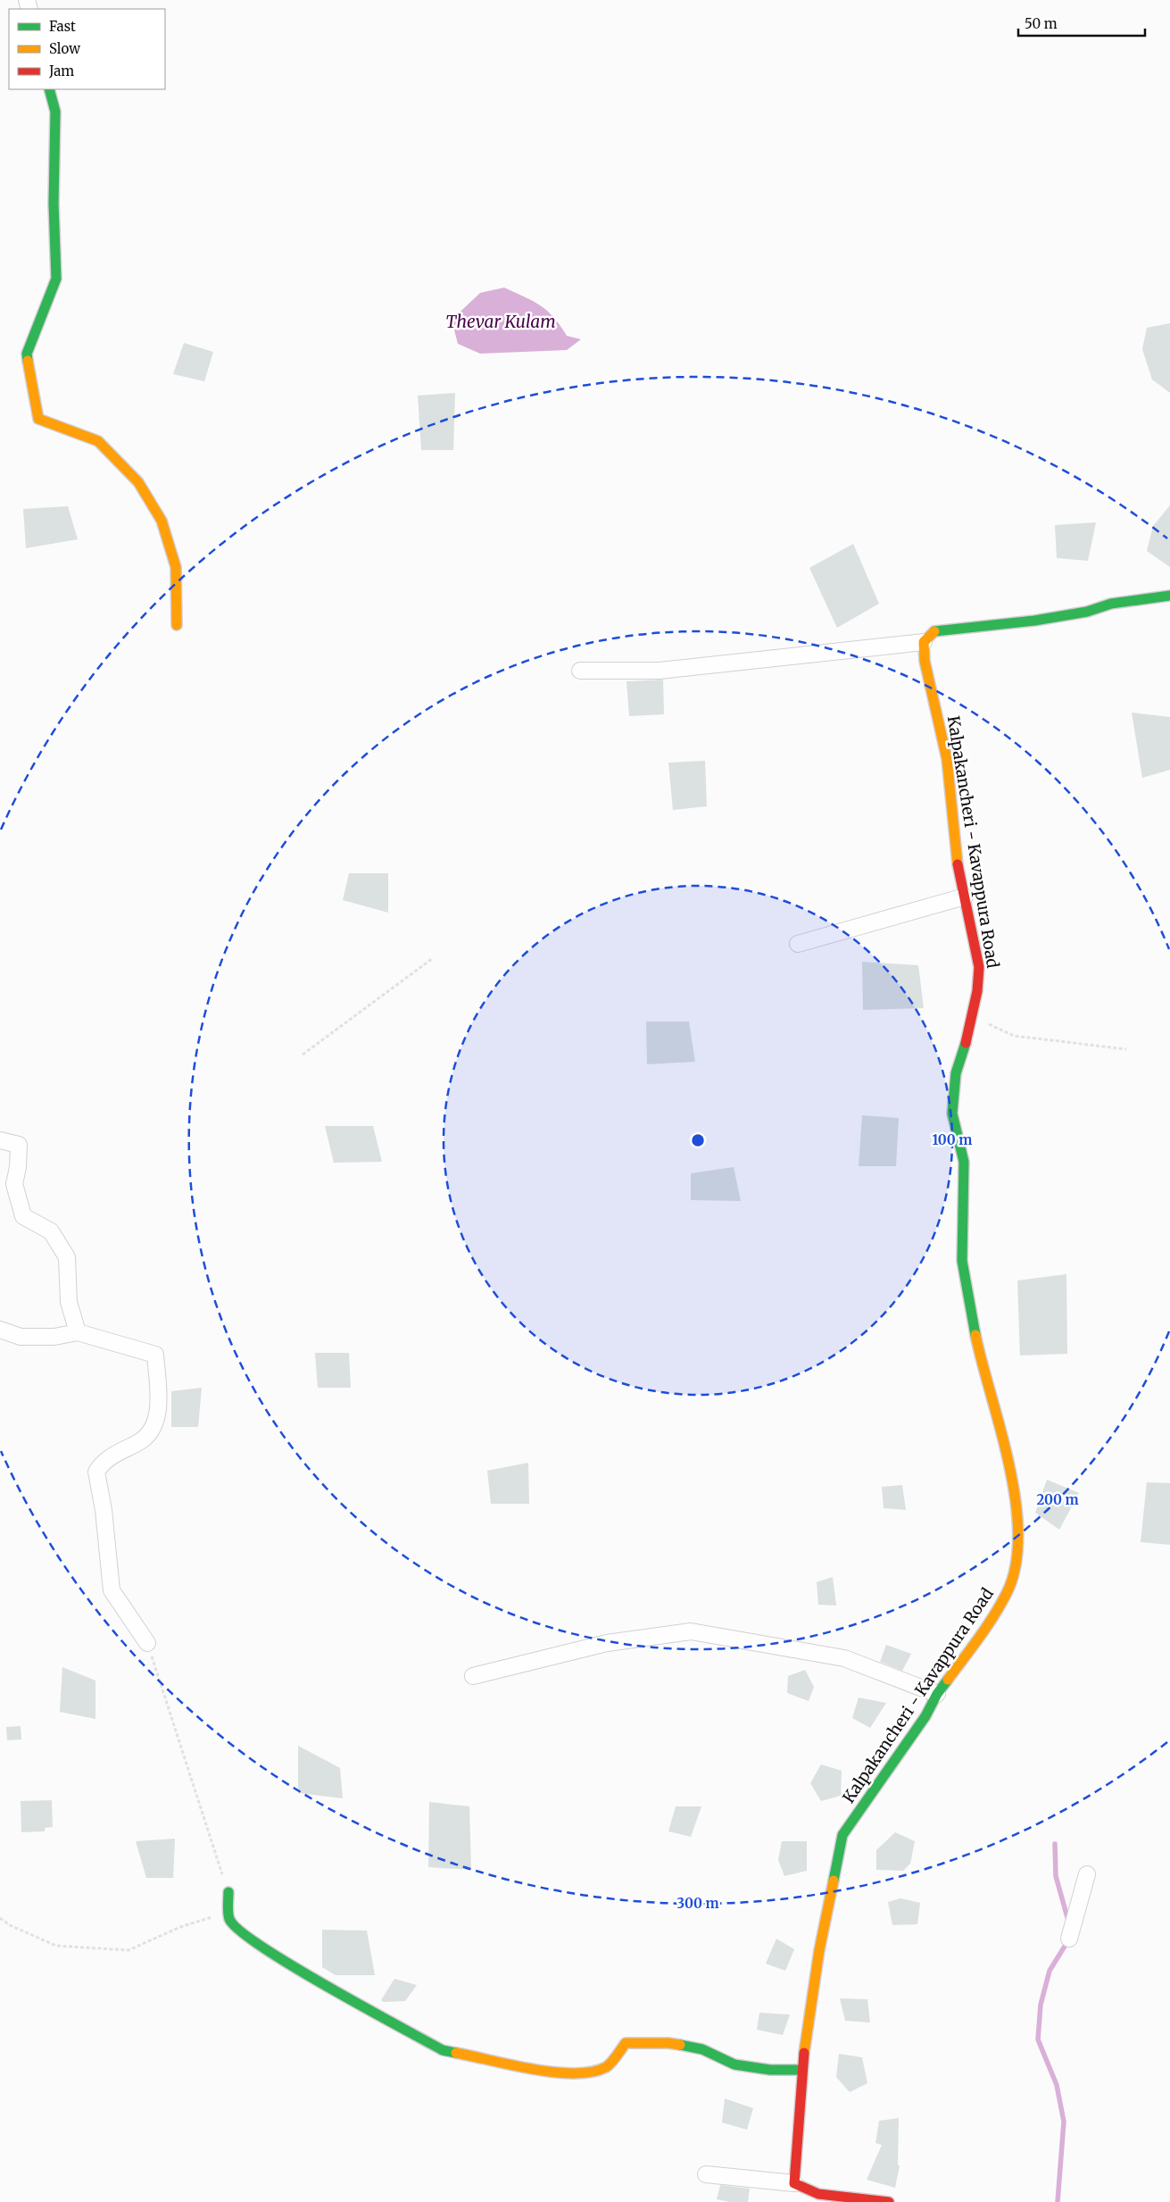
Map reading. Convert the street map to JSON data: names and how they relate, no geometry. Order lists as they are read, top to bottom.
{
  "streets": {
    "street": ["Kalpakancheri - Kavappura Road"]
  },
  "water": ["Thevar Kulam"],
  "legend": ["Fast", "Slow", "Jam"],
  "scale_bar": "50 m",
  "rings": ["100 m", "200 m", "300 m"]
}
